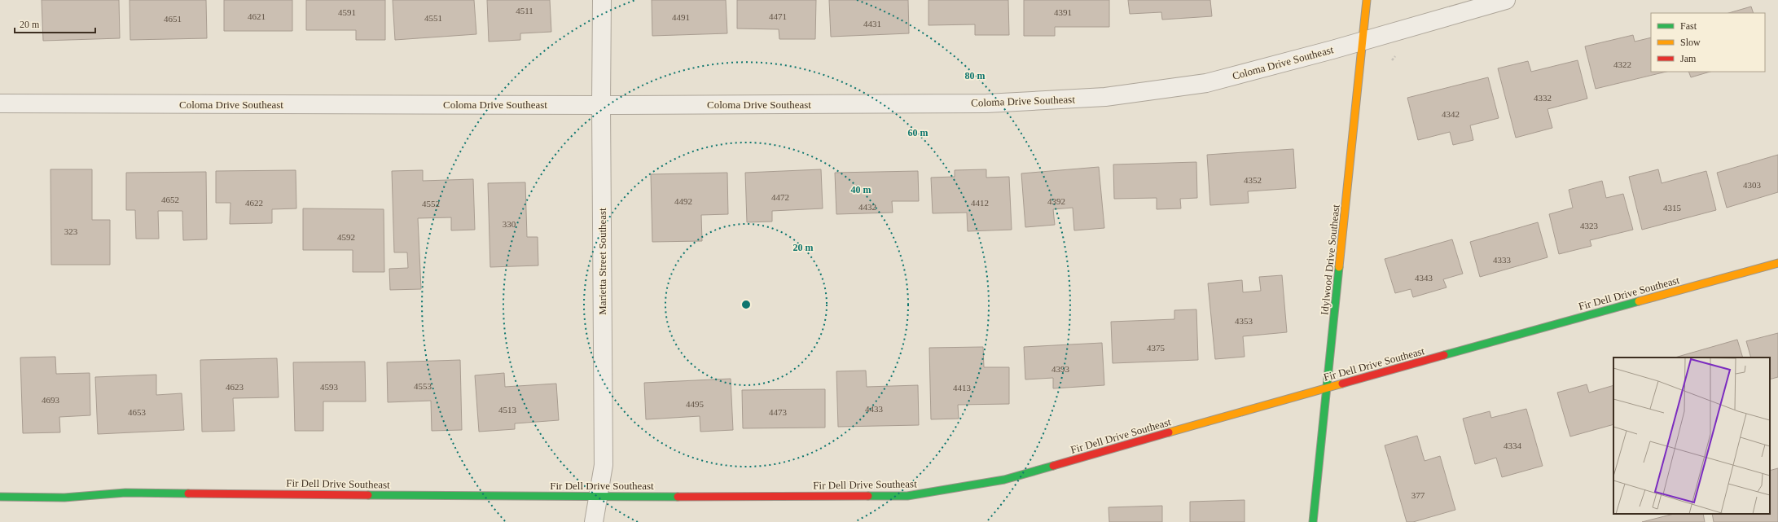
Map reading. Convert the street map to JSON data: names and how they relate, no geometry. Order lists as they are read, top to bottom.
{
  "streets": {
    "street": [
      "Coloma Drive Southeast",
      "Idylwood Drive Southeast",
      "Marietta Street Southeast",
      "Fir Dell Drive Southeast"
    ]
  },
  "crossings": [
    ["Coloma Drive Southeast", "Idylwood Drive Southeast"],
    ["Coloma Drive Southeast", "Marietta Street Southeast"],
    ["Idylwood Drive Southeast", "Fir Dell Drive Southeast"],
    ["Marietta Street Southeast", "Fir Dell Drive Southeast"]
  ],
  "house_numbers": [
    "4511",
    "4591",
    "4391",
    "4621",
    "4471",
    "4491",
    "4551",
    "4651",
    "4431",
    "4322",
    "4332",
    "4342",
    "4352",
    "4303",
    "4472",
    "4652",
    "4492",
    "4392",
    "4622",
    "4412",
    "4552",
    "4432",
    "4315",
    "330",
    "4323",
    "323",
    "4592",
    "4333",
    "4343",
    "4353",
    "4375",
    "4393",
    "4553",
    "4623",
    "4593",
    "4413",
    "4693",
    "4495",
    "4433",
    "4513",
    "4653",
    "4473",
    "4334",
    "377"
  ],
  "legend": ["Fast", "Slow", "Jam"],
  "scale_bar": "20 m",
  "rings": [
    "80 m",
    "60 m",
    "40 m",
    "20 m"
  ]
}
